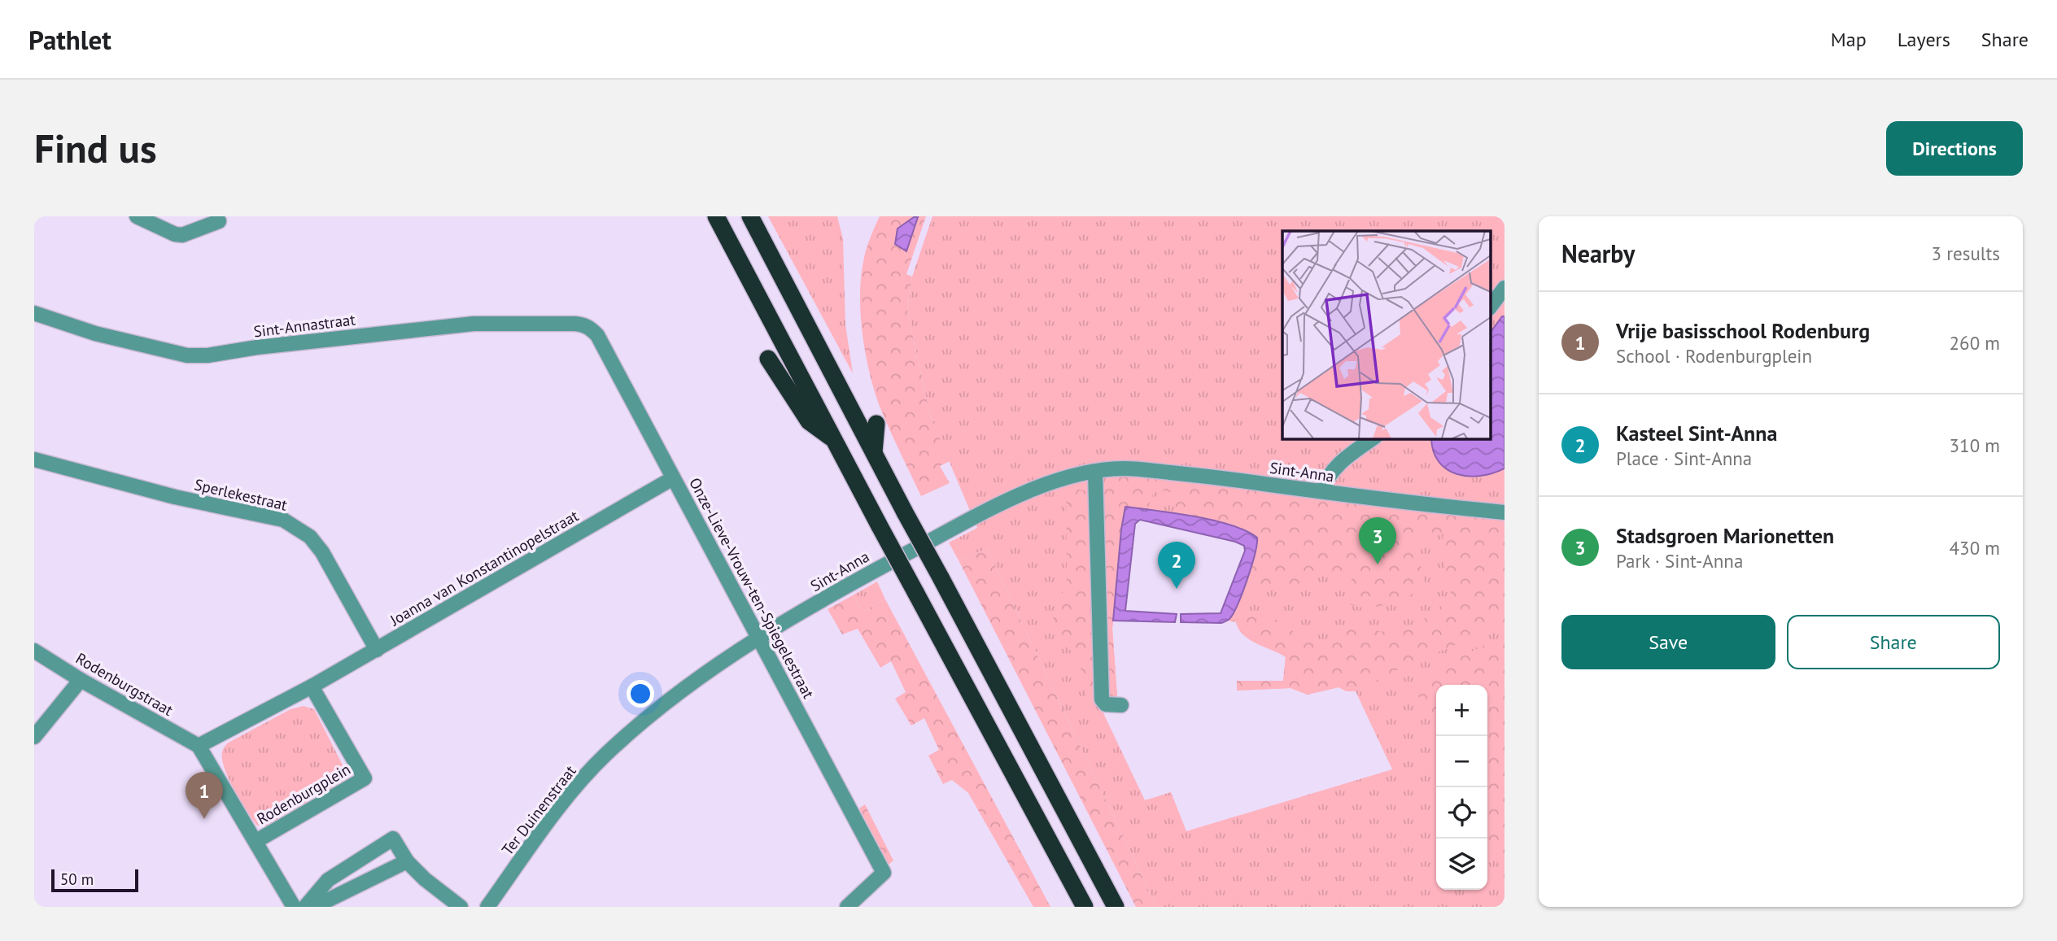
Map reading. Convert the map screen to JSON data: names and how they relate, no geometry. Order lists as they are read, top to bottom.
{
  "streets": {
    "street": [
      "Sint-Annastraat",
      "Sint-Anna",
      "Sperlekestraat",
      "Joanna van Konstantinopelstraat",
      "Onze-Lieve-Vrouw-ten-Spiegelestraat",
      "Rodenburgstraat",
      "Rodenburgplein",
      "Ter Duinenstraat"
    ]
  },
  "crossings": [
    ["Sint-Annastraat", "Onze-Lieve-Vrouw-ten-Spiegelestraat"],
    ["Sint-Anna", "Onze-Lieve-Vrouw-ten-Spiegelestraat"],
    ["Sint-Anna", "Ter Duinenstraat"],
    ["Sperlekestraat", "Joanna van Konstantinopelstraat"],
    ["Joanna van Konstantinopelstraat", "Onze-Lieve-Vrouw-ten-Spiegelestraat"],
    ["Joanna van Konstantinopelstraat", "Rodenburgplein"],
    ["Onze-Lieve-Vrouw-ten-Spiegelestraat", "Ter Duinenstraat"],
    ["Rodenburgstraat", "Rodenburgplein"]
  ],
  "scale_bar": "50 m",
  "page": {
    "header": "Pathlet",
    "nav": ["Map", "Layers", "Share"],
    "buttons": [
      "Directions",
      ["Save", "Share"]
    ],
    "title": "Find us",
    "heading": ["Nearby", "3 results"],
    "list": [
      {
        "mark": "1",
        "name": "Vrije basisschool Rodenburg",
        "note": "School · Rodenburgplein",
        "value": "260 m"
      },
      {
        "mark": "2",
        "name": "Kasteel Sint-Anna",
        "note": "Place · Sint-Anna",
        "value": "310 m"
      },
      {
        "mark": "3",
        "name": "Stadsgroen Marionetten",
        "note": "Park · Sint-Anna",
        "value": "430 m"
      }
    ],
    "pins": ["3", "2", "1"],
    "map_buttons": ["+", "−"],
    "scale": "50 m"
  }
}
